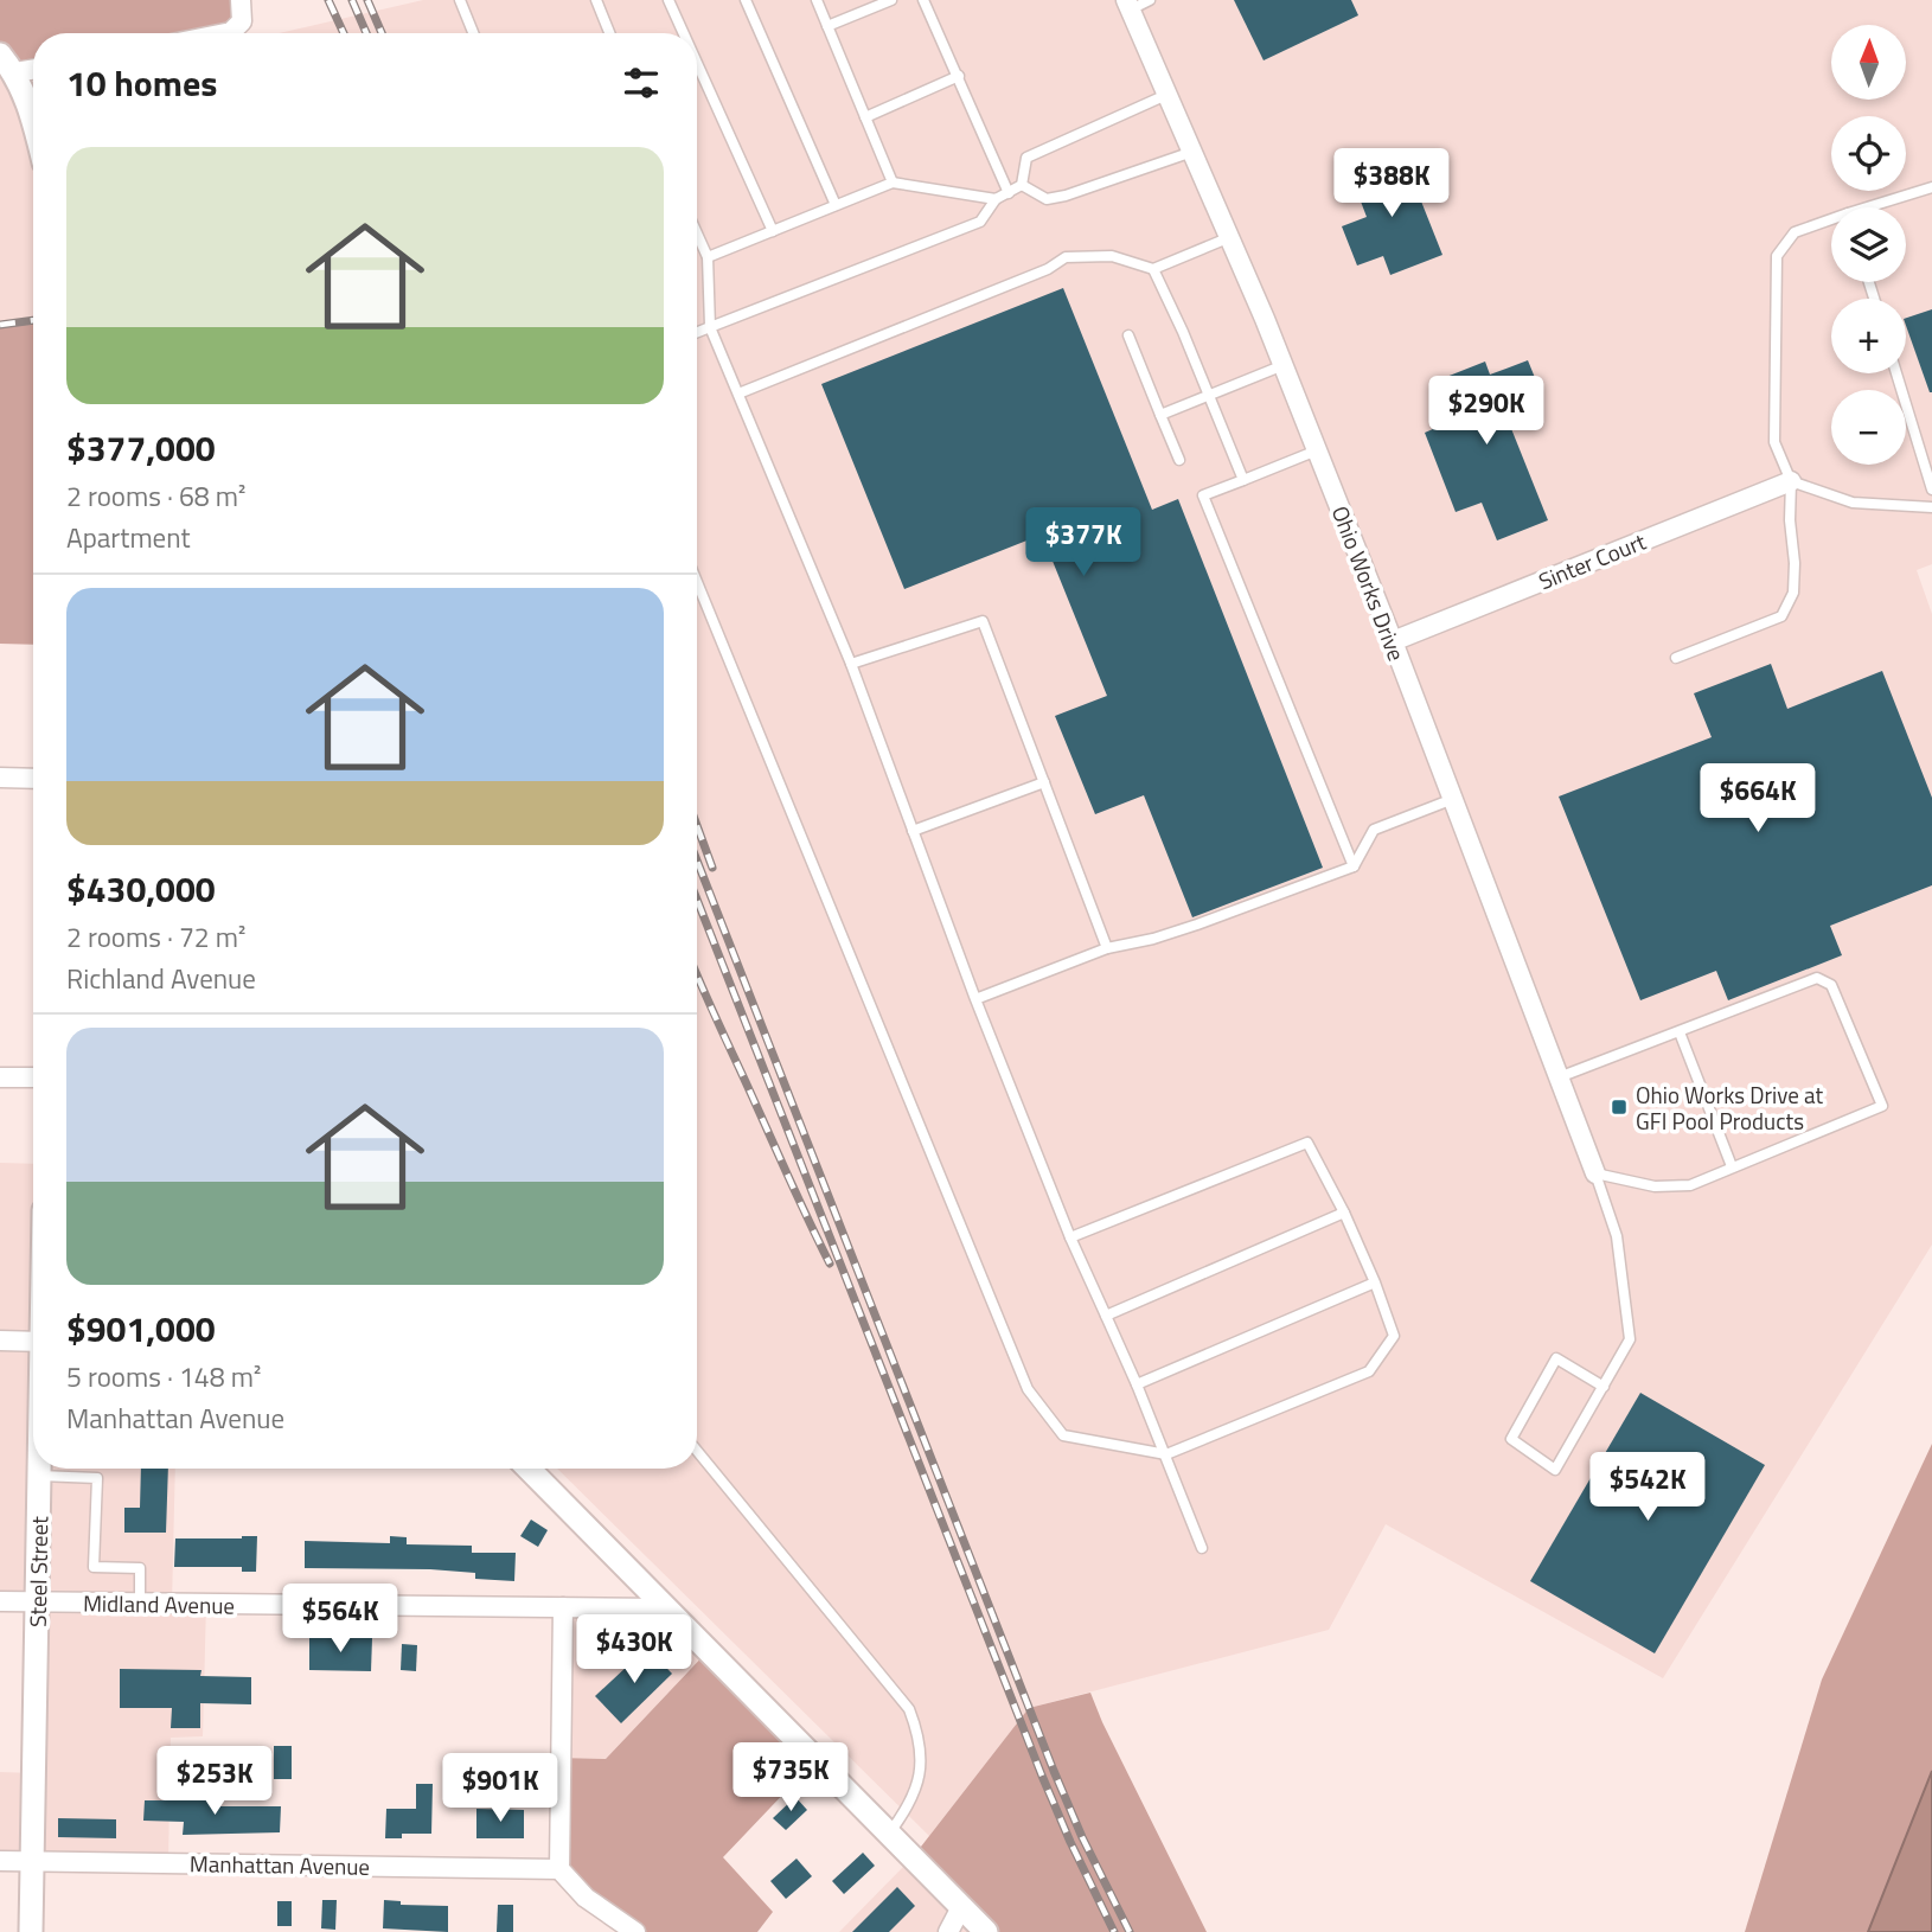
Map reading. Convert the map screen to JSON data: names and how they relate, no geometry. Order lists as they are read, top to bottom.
{
  "streets": {
    "street": [
      "Sinter Court",
      "Ohio Works Drive",
      "Steel Street",
      "Midland Avenue",
      "Manhattan Avenue"
    ]
  },
  "crossings": [
    ["Sinter Court", "Ohio Works Drive"],
    ["Steel Street", "Midland Avenue"],
    ["Steel Street", "Manhattan Avenue"]
  ],
  "places": {
    "transit": ["Ohio Works Drive at GFI Pool Products"]
  },
  "north": "top",
  "page": {
    "map_buttons": ["+", "−"],
    "heading": "10 homes",
    "list": [
      {
        "name": "$377,000",
        "note": "2 rooms · 68 m² · Apartment"
      },
      {
        "name": "$430,000",
        "note": "2 rooms · 72 m² · Richland Avenue"
      },
      {
        "name": "$901,000",
        "note": "5 rooms · 148 m² · Manhattan Avenue"
      }
    ],
    "price": [
      "$388K",
      "$290K",
      "$377K",
      "$664K",
      "$542K",
      "$564K",
      "$430K",
      "$735K",
      "$253K",
      "$901K"
    ]
  }
}
